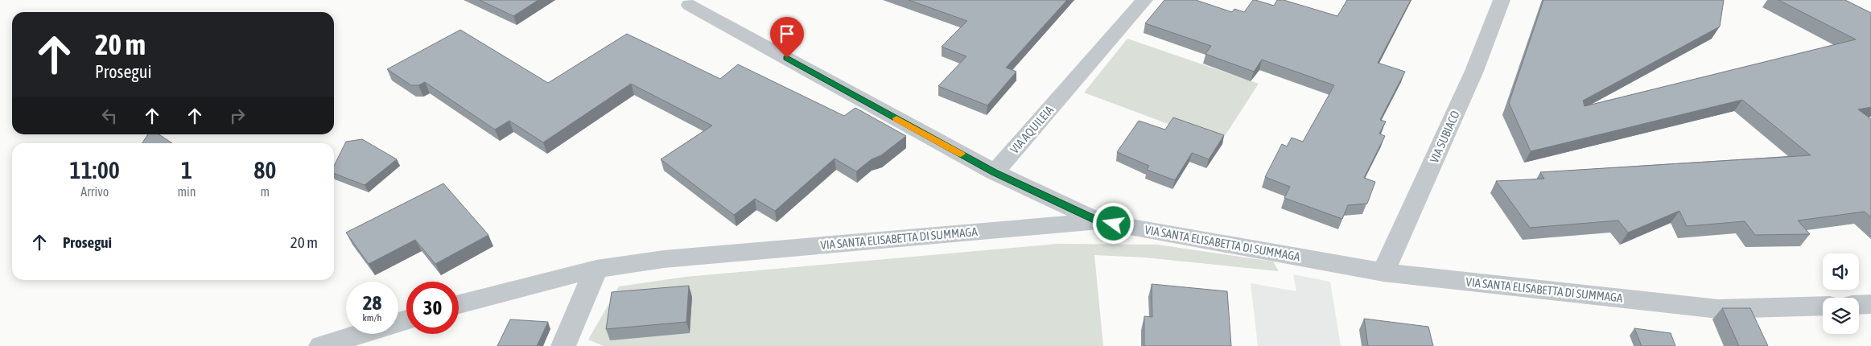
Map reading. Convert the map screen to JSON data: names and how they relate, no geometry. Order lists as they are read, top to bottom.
{
  "streets": {
    "street": ["VIA AQUILEIA", "VIA SUBIACO", "VIA SANTA ELISABETTA DI SUMMAGA"]
  },
  "crossings": [
    ["VIA SUBIACO", "VIA SANTA ELISABETTA DI SUMMAGA"]
  ],
  "page": {
    "turn": ["20 m", "Prosegui"],
    "eta": [
      "11:00",
      "Arrivo",
      "1",
      "min",
      "80",
      "m"
    ],
    "list": [
      {
        "name": "Prosegui",
        "value": "20 m"
      }
    ],
    "speed": "28 km/h",
    "limit": "30"
  }
}
